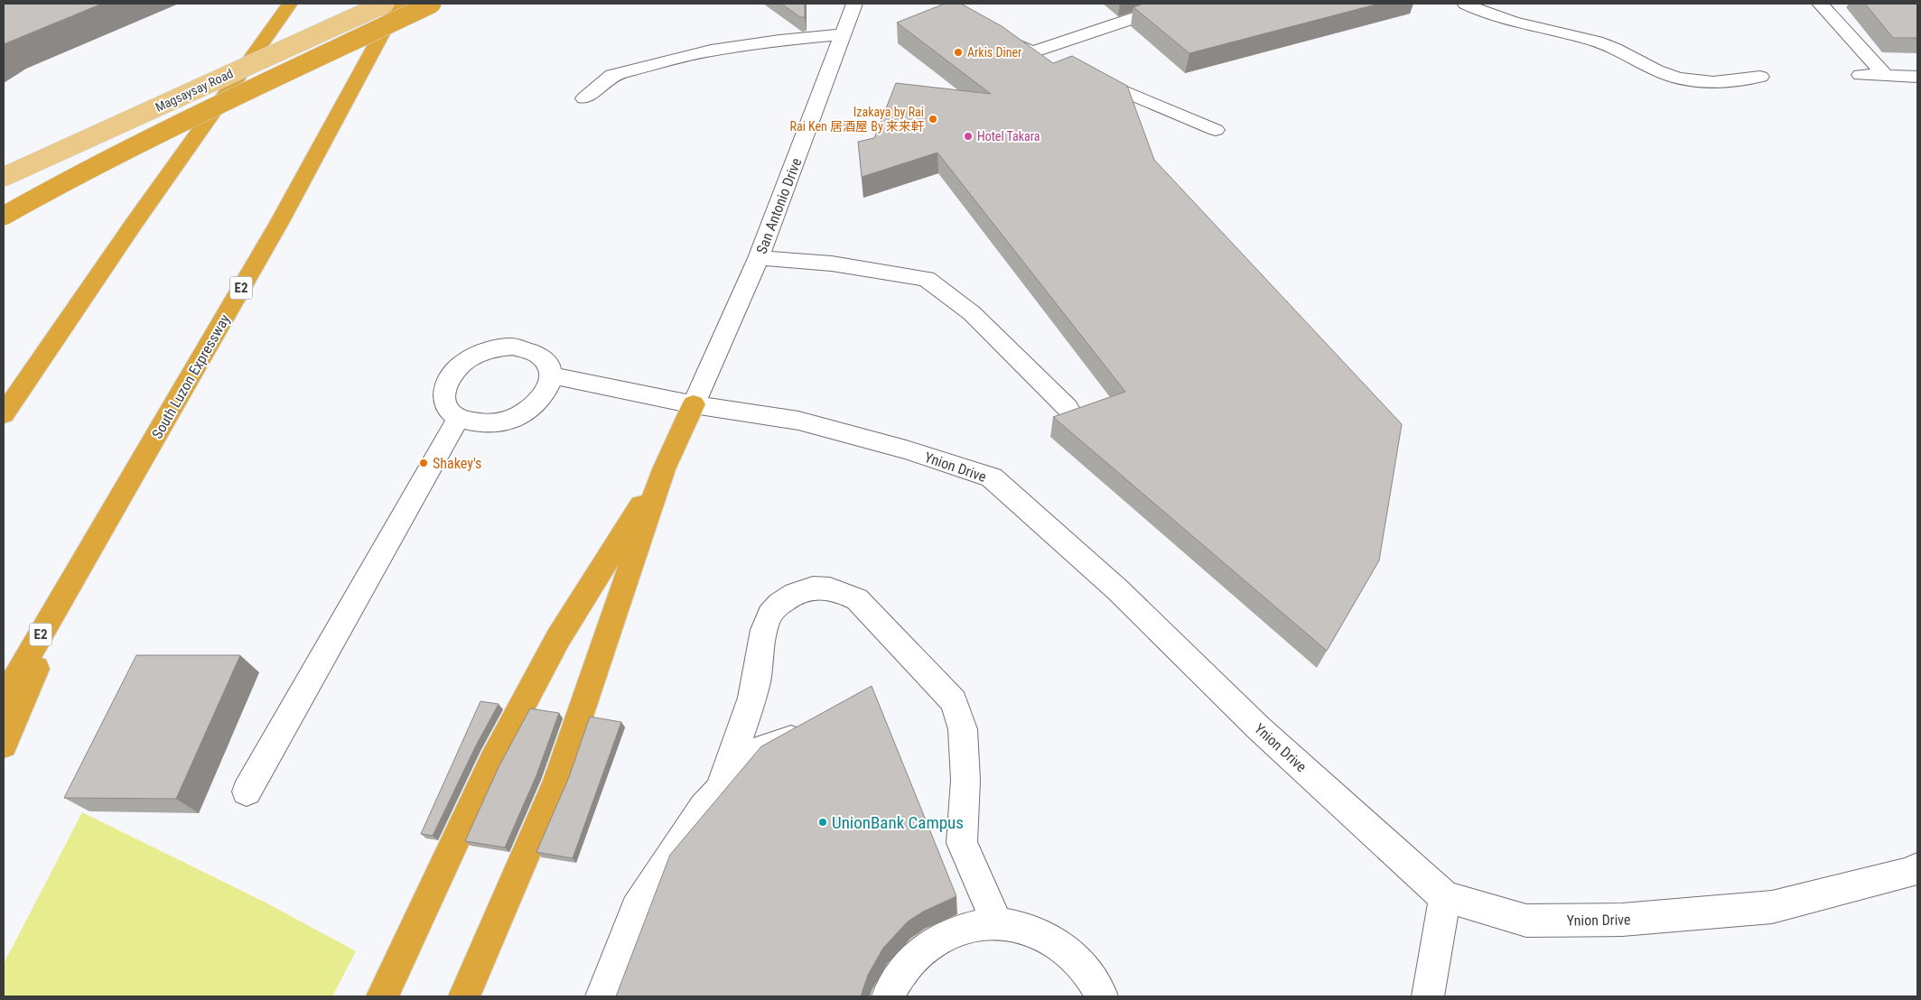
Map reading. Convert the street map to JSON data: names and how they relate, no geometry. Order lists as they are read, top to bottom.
{
  "streets": {
    "highway": ["E2", "South Luzon Expressway"],
    "main road": ["Magsaysay Road"],
    "street": ["San Antonio Drive", "Ynion Drive"]
  },
  "crossings": [
    ["San Antonio Drive", "Ynion Drive"]
  ],
  "places": [
    "Arkis Diner",
    "Izakaya by Rai Rai Ken 居酒屋 By 来来軒",
    "Hotel Takara",
    "Shakey's",
    "UnionBank Campus"
  ]
}
